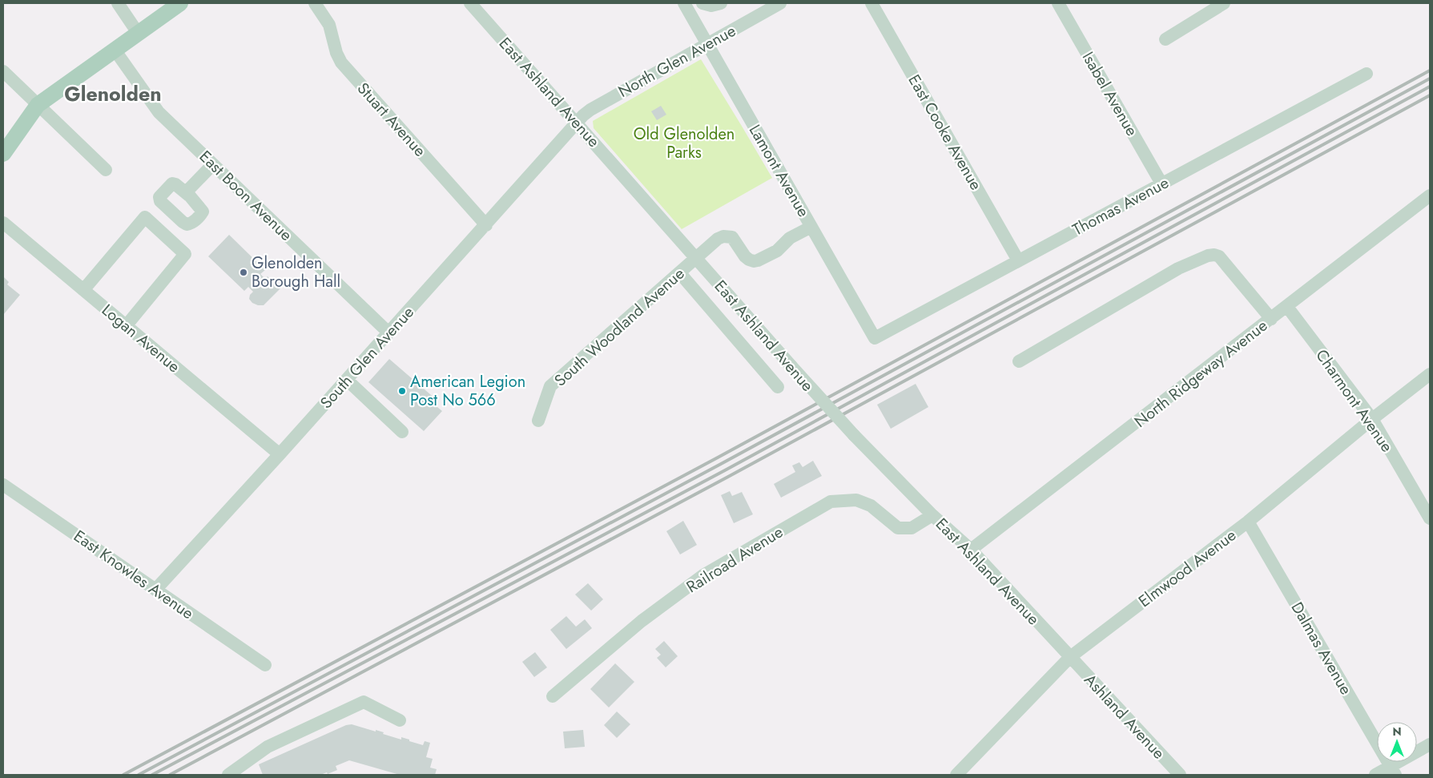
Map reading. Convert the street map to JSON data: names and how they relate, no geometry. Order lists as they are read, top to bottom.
{
  "streets": {
    "street": [
      "North Glen Avenue",
      "East Ashland Avenue",
      "Isabel Avenue",
      "Stuart Avenue",
      "East Cooke Avenue",
      "Lamont Avenue",
      "East Boon Avenue",
      "Thomas Avenue",
      "South Woodland Avenue",
      "Logan Avenue",
      "South Glen Avenue",
      "North Ridgeway Avenue",
      "Charmont Avenue",
      "Railroad Avenue",
      "Elmwood Avenue",
      "East Knowles Avenue",
      "Dalmas Avenue",
      "Ashland Avenue"
    ]
  },
  "crossings": [
    ["North Glen Avenue", "East Ashland Avenue"],
    ["North Glen Avenue", "Lamont Avenue"],
    ["North Glen Avenue", "South Glen Avenue"],
    ["East Ashland Avenue", "South Woodland Avenue"],
    ["East Ashland Avenue", "South Glen Avenue"],
    ["East Ashland Avenue", "North Ridgeway Avenue"],
    ["East Ashland Avenue", "Railroad Avenue"],
    ["East Ashland Avenue", "Elmwood Avenue"],
    ["East Ashland Avenue", "Ashland Avenue"],
    ["Isabel Avenue", "Thomas Avenue"],
    ["Stuart Avenue", "South Glen Avenue"],
    ["East Cooke Avenue", "Thomas Avenue"],
    ["Lamont Avenue", "Thomas Avenue"],
    ["Lamont Avenue", "South Woodland Avenue"],
    ["East Boon Avenue", "South Glen Avenue"],
    ["Logan Avenue", "South Glen Avenue"],
    ["South Glen Avenue", "East Knowles Avenue"],
    ["North Ridgeway Avenue", "Charmont Avenue"],
    ["Charmont Avenue", "Elmwood Avenue"],
    ["Elmwood Avenue", "Dalmas Avenue"],
    ["Elmwood Avenue", "Ashland Avenue"]
  ],
  "districts": ["Glenolden"],
  "parks": ["Old Glenolden Parks"],
  "places": ["Glenolden Borough Hall", "American Legion Post No 566"],
  "north": "top"
}
